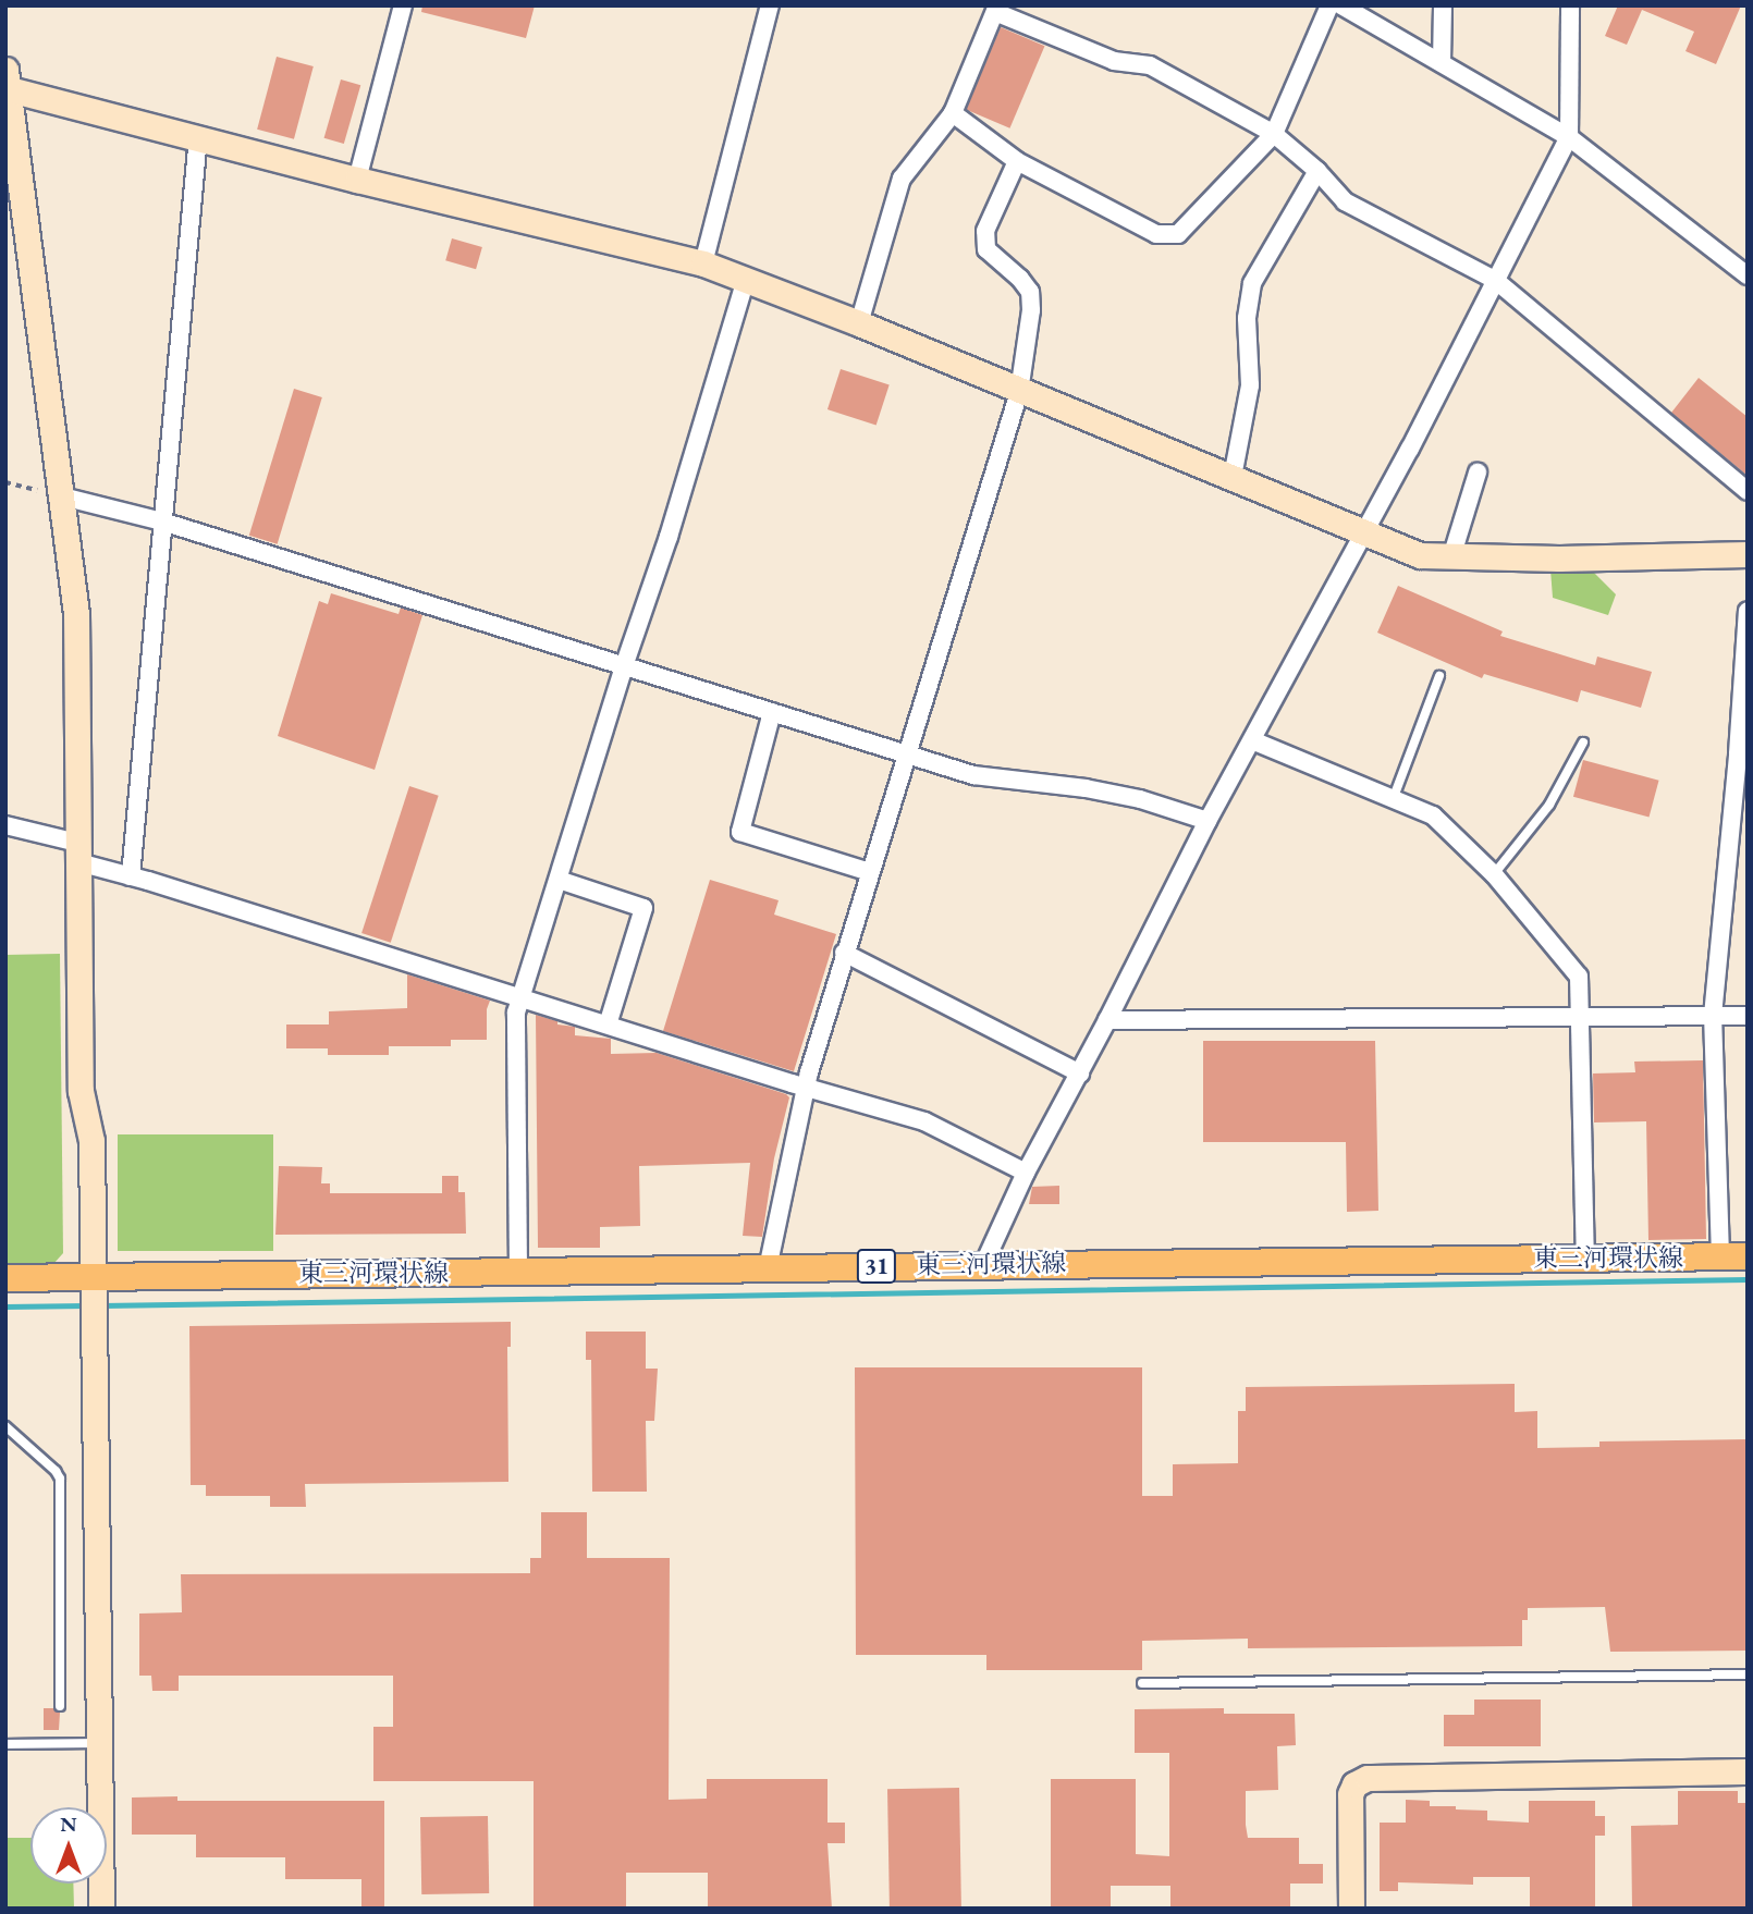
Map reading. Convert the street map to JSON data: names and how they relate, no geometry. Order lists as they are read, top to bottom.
{
  "streets": {
    "main road": ["東三河環状線", "31"]
  },
  "north": "top"
}
